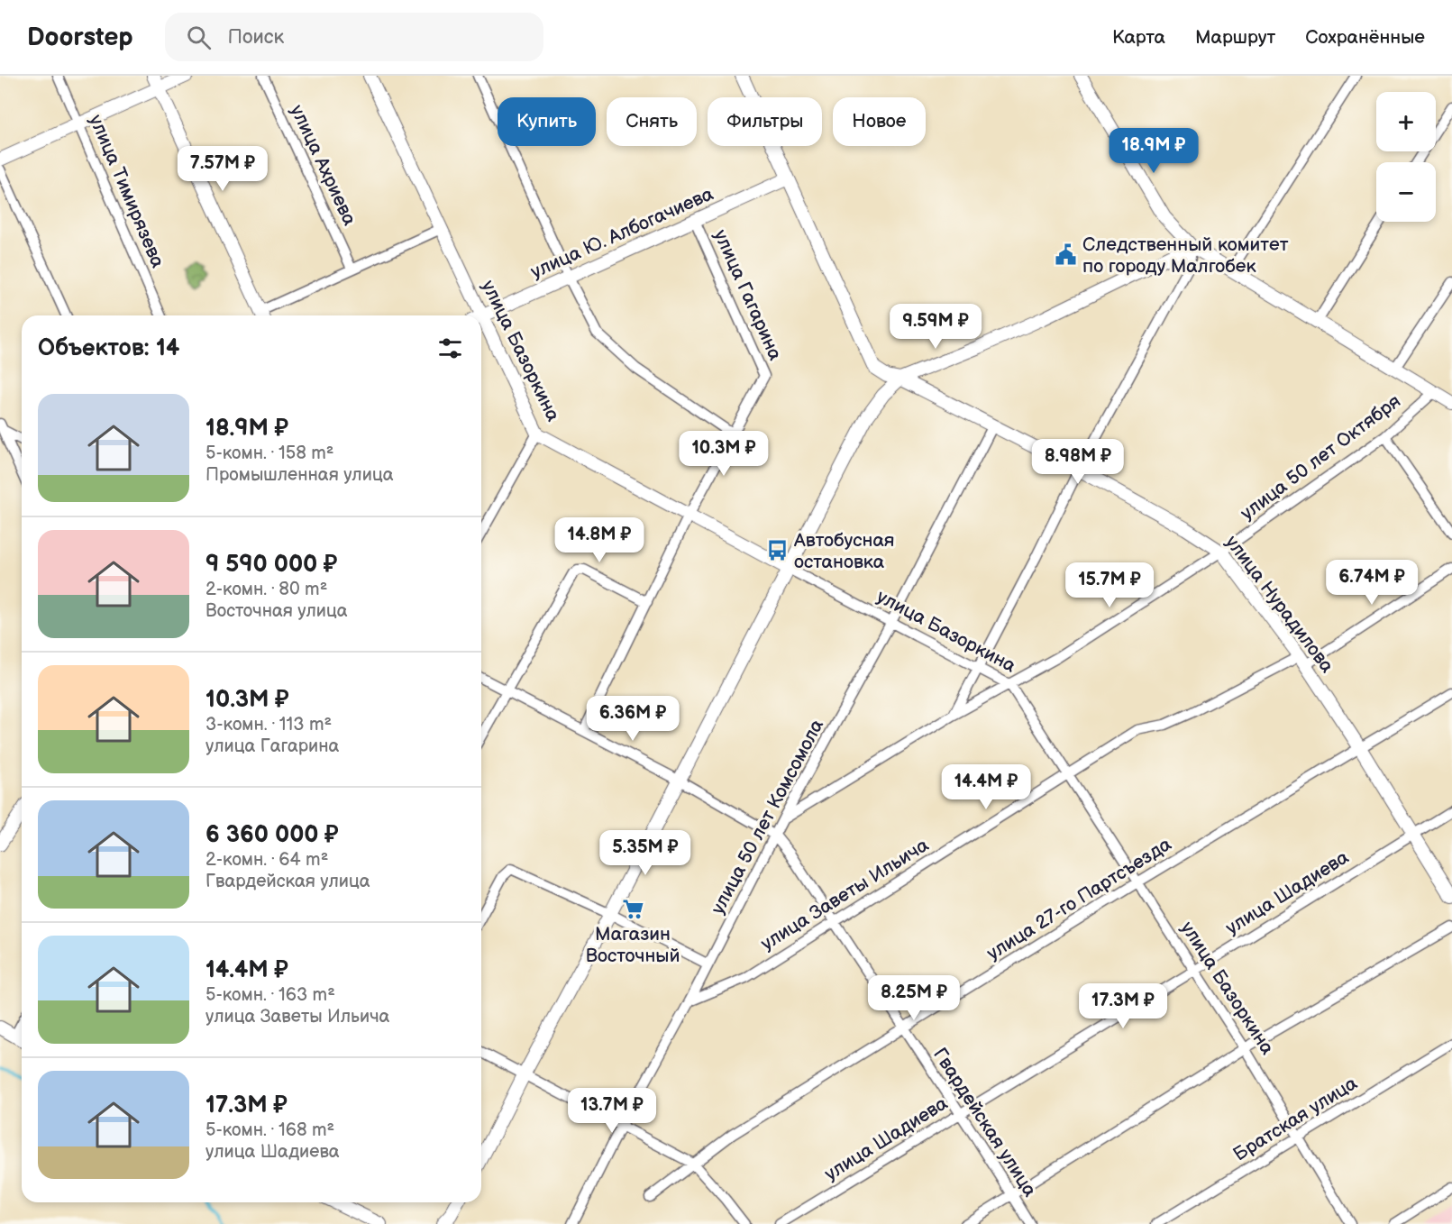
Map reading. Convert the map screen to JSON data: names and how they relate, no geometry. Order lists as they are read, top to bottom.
{
  "streets": {
    "street": [
      "улица Ахриева",
      "улица Тимирязева",
      "улица Ю. Албогачиева",
      "улица Гагарина",
      "улица Базоркина",
      "улица 50 лет Октября",
      "улица Нурадилова",
      "улица 50 лет Комсомола",
      "улица Шадиева",
      "улица Заветы Ильича",
      "улица 27-го Партсъезда",
      "Братская улица",
      "Гвардейская улица"
    ]
  },
  "crossings": [
    ["улица Ю. Албогачиева", "улица Гагарина"],
    ["улица Гагарина", "улица Базоркина"],
    ["улица Гагарина", "Гвардейская улица"],
    ["улица Базоркина", "улица 50 лет Октября"],
    ["улица Базоркина", "улица 50 лет Комсомола"],
    ["улица Базоркина", "улица Шадиева"],
    ["улица Базоркина", "улица Заветы Ильича"],
    ["улица Базоркина", "улица 27-го Партсъезда"],
    ["улица Базоркина", "Братская улица"],
    ["улица 50 лет Октября", "улица Нурадилова"],
    ["улица 50 лет Октября", "улица 50 лет Комсомола"],
    ["улица Нурадилова", "улица 50 лет Комсомола"],
    ["улица Нурадилова", "улица Шадиева"],
    ["улица Нурадилова", "улица Заветы Ильича"],
    ["улица Нурадилова", "улица 27-го Партсъезда"],
    ["улица 50 лет Комсомола", "улица Заветы Ильича"],
    ["улица 50 лет Комсомола", "Гвардейская улица"],
    ["улица Шадиева", "Гвардейская улица"],
    ["улица Заветы Ильича", "Гвардейская улица"],
    ["улица 27-го Партсъезда", "Гвардейская улица"]
  ],
  "places": {
    "public building": ["Следственный комитет по городу Малгобек"],
    "bus stop": ["Автобусная остановка"],
    "supermarket": ["Магазин Восточный"]
  },
  "page": {
    "header": "Doorstep",
    "search": "Поиск",
    "nav": ["Карта", "Маршрут", "Сохранённые"],
    "map_buttons": ["+", "−"],
    "chip": [
      "Купить",
      "Снять",
      "Фильтры",
      "Новое"
    ],
    "price": [
      "18.9M ₽",
      "7.57M ₽",
      "9.59M ₽",
      "10.3M ₽",
      "8.98M ₽",
      "14.8M ₽",
      "6.74M ₽",
      "15.7M ₽",
      "6.36M ₽",
      "14.4M ₽",
      "5.35M ₽",
      "8.25M ₽",
      "17.3M ₽",
      "13.7M ₽"
    ],
    "heading": "Объектов: 14",
    "list": [
      {
        "name": "18.9M ₽",
        "note": "5-комн. · 158 m² · Промышленная улица"
      },
      {
        "name": "9 590 000 ₽",
        "note": "2-комн. · 80 m² · Восточная улица"
      },
      {
        "name": "10.3M ₽",
        "note": "3-комн. · 113 m² · улица Гагарина"
      },
      {
        "name": "6 360 000 ₽",
        "note": "2-комн. · 64 m² · Гвардейская улица"
      },
      {
        "name": "14.4M ₽",
        "note": "5-комн. · 163 m² · улица Заветы Ильича"
      },
      {
        "name": "17.3M ₽",
        "note": "5-комн. · 168 m² · улица Шадиева"
      }
    ]
  }
}
